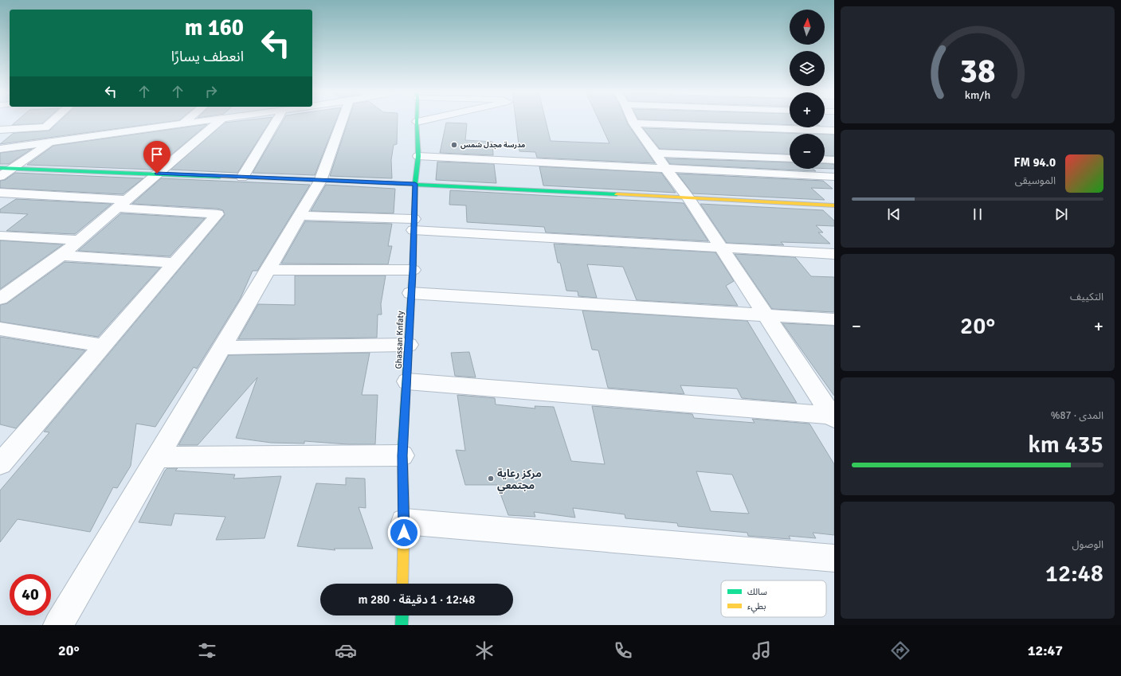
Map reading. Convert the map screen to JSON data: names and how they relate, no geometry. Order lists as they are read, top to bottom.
{
  "streets": {
    "street": ["Ghassan Knfaty"]
  },
  "places": ["مدرسة مجدل شمس", "مركز رعاية مجتمعي"],
  "legend": ["سالك", "بطيء"],
  "north": "top",
  "page": {
    "map_buttons": ["+", "−"],
    "turn": ["160 m", "انعطف يسارًا"],
    "song": ["94.0 FM", "الموسيقى"],
    "tile": [
      "التكييف",
      ["المدى · 87%", "435 km"],
      ["الوصول", "12:48"]
    ],
    "heat": ["−", "20°", "+"],
    "limit": "40",
    "trip": "12:48 · 1 دقيقة · 280 m",
    "tabs": ["12:47", "20°"],
    "gauge": ["38", "km/h"]
  }
}
